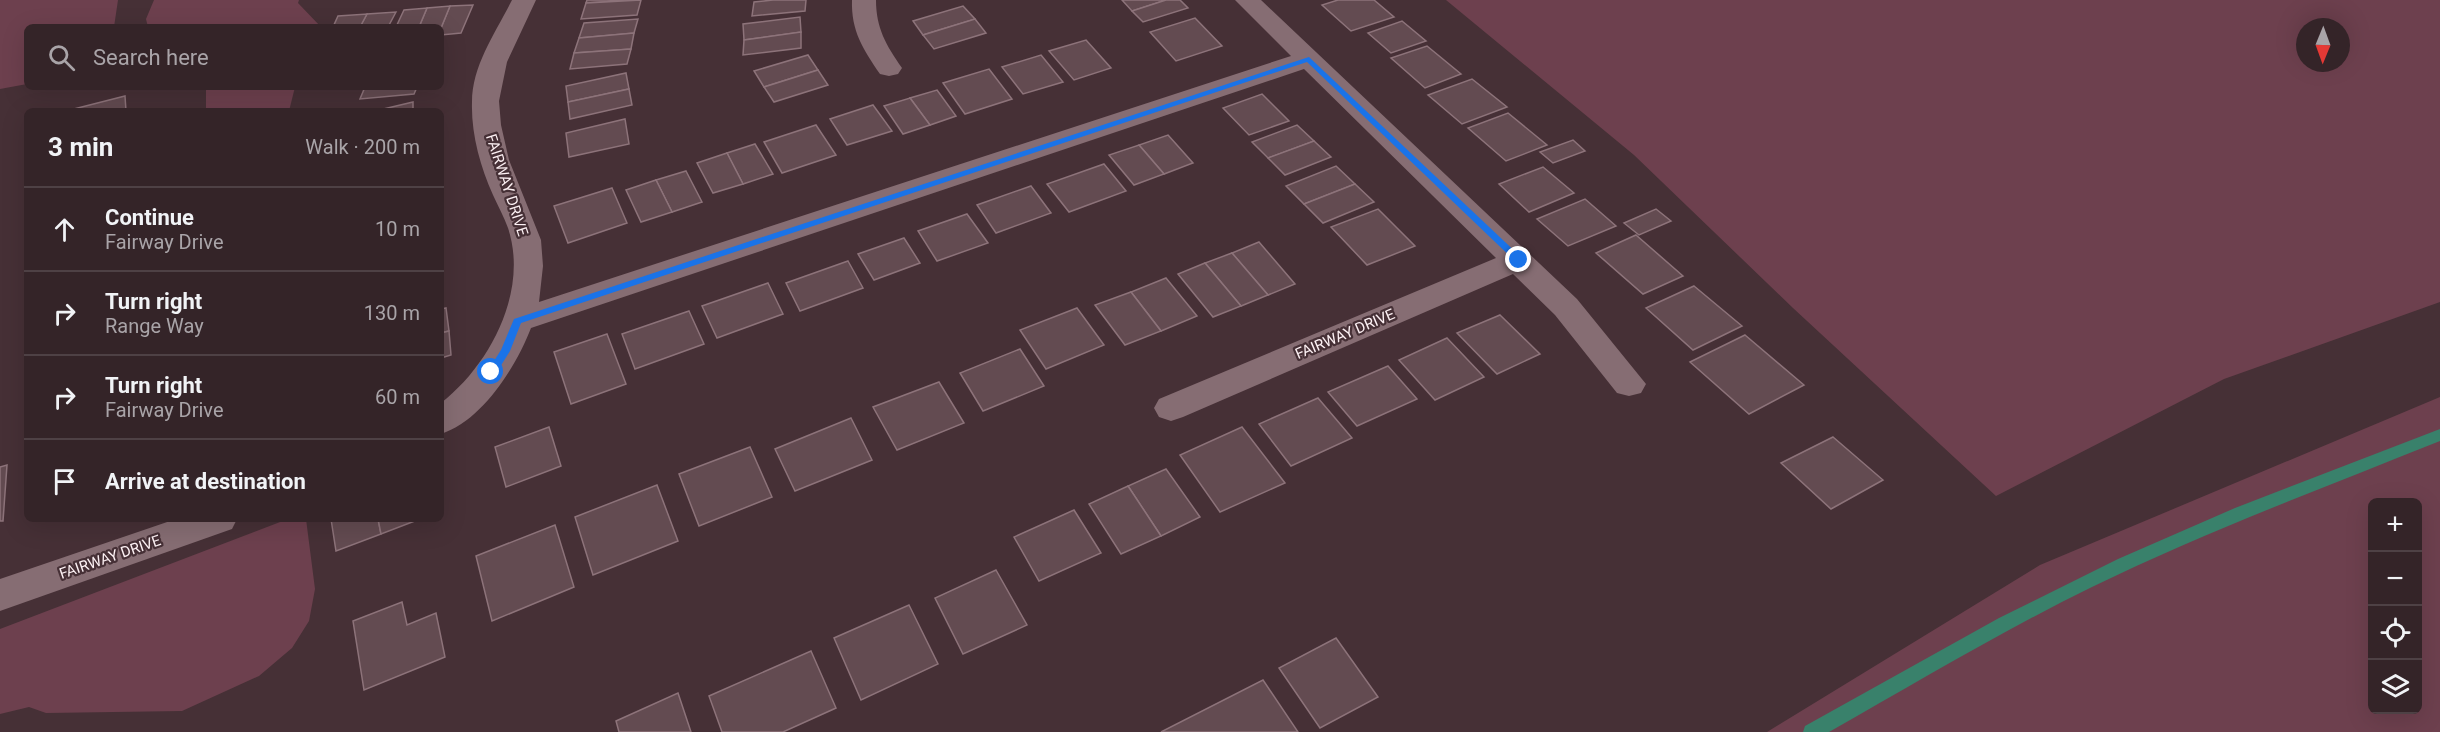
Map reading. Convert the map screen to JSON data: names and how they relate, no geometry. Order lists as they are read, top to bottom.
{
  "streets": {
    "street": ["FAIRWAY DRIVE"]
  },
  "north": "bottom",
  "page": {
    "search": "Search here",
    "heading": ["3 min", "Walk · 200 m"],
    "list": [
      ["Continue", "Fairway Drive", "10 m"],
      ["Turn right", "Range Way", "130 m"],
      ["Turn right", "Fairway Drive", "60 m"],
      "Arrive at destination"
    ],
    "map_buttons": ["+", "−"]
  }
}
